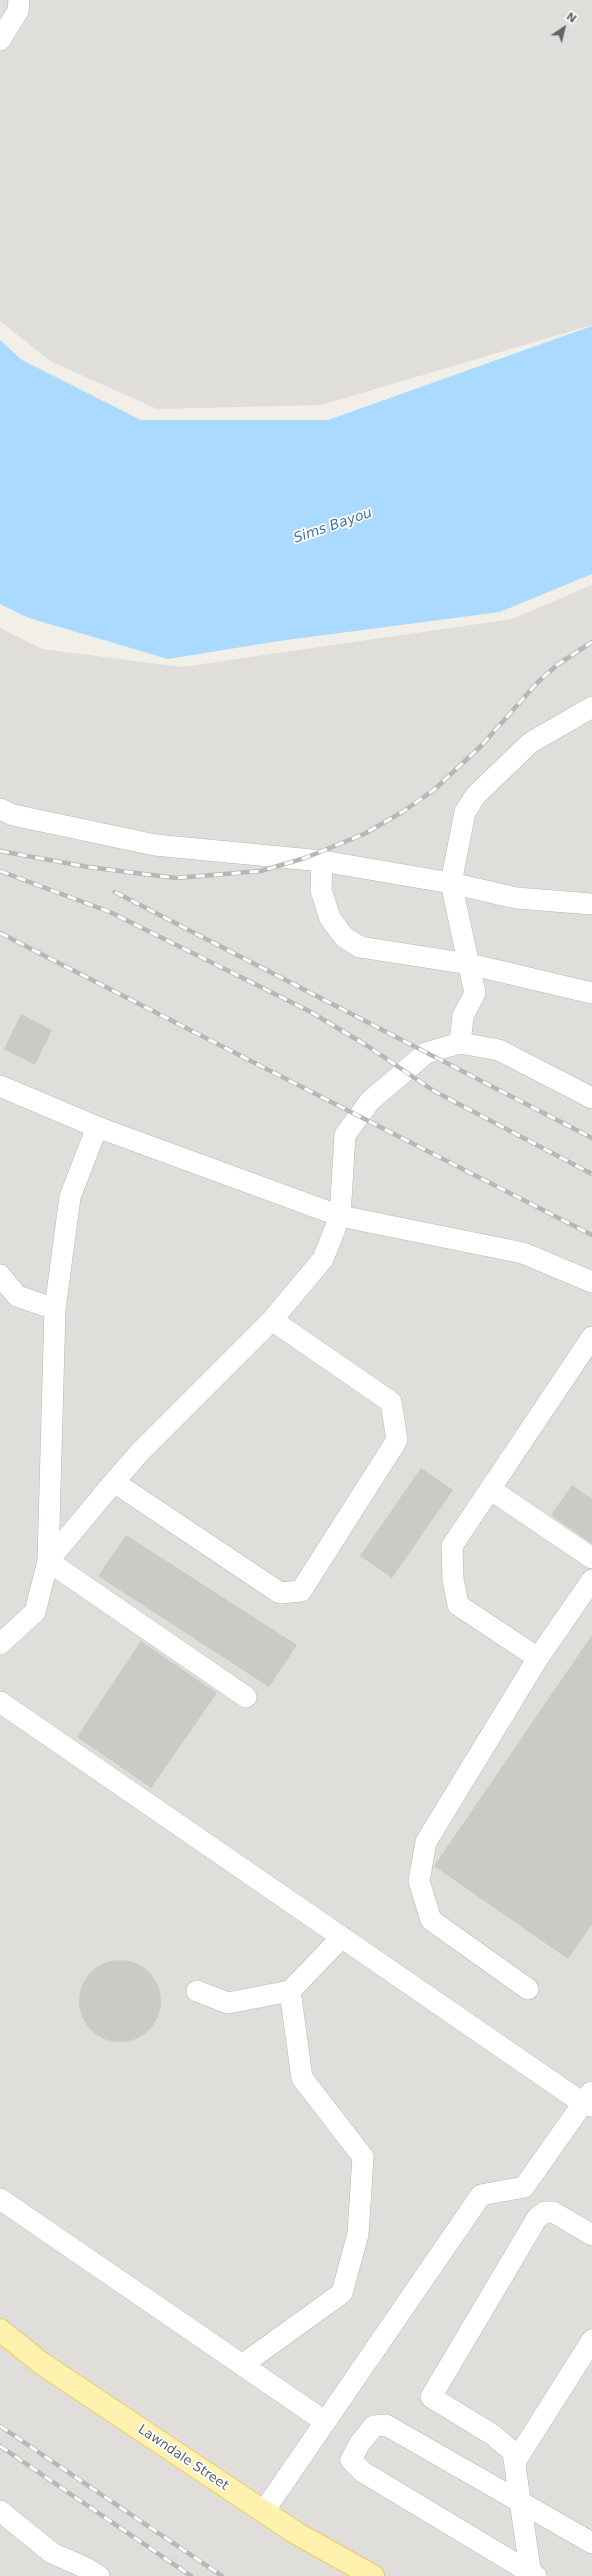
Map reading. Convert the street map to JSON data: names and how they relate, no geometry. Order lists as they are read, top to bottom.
{
  "streets": {
    "main road": ["Lawndale Street"]
  },
  "water": ["Sims Bayou"],
  "north": "top right"
}
